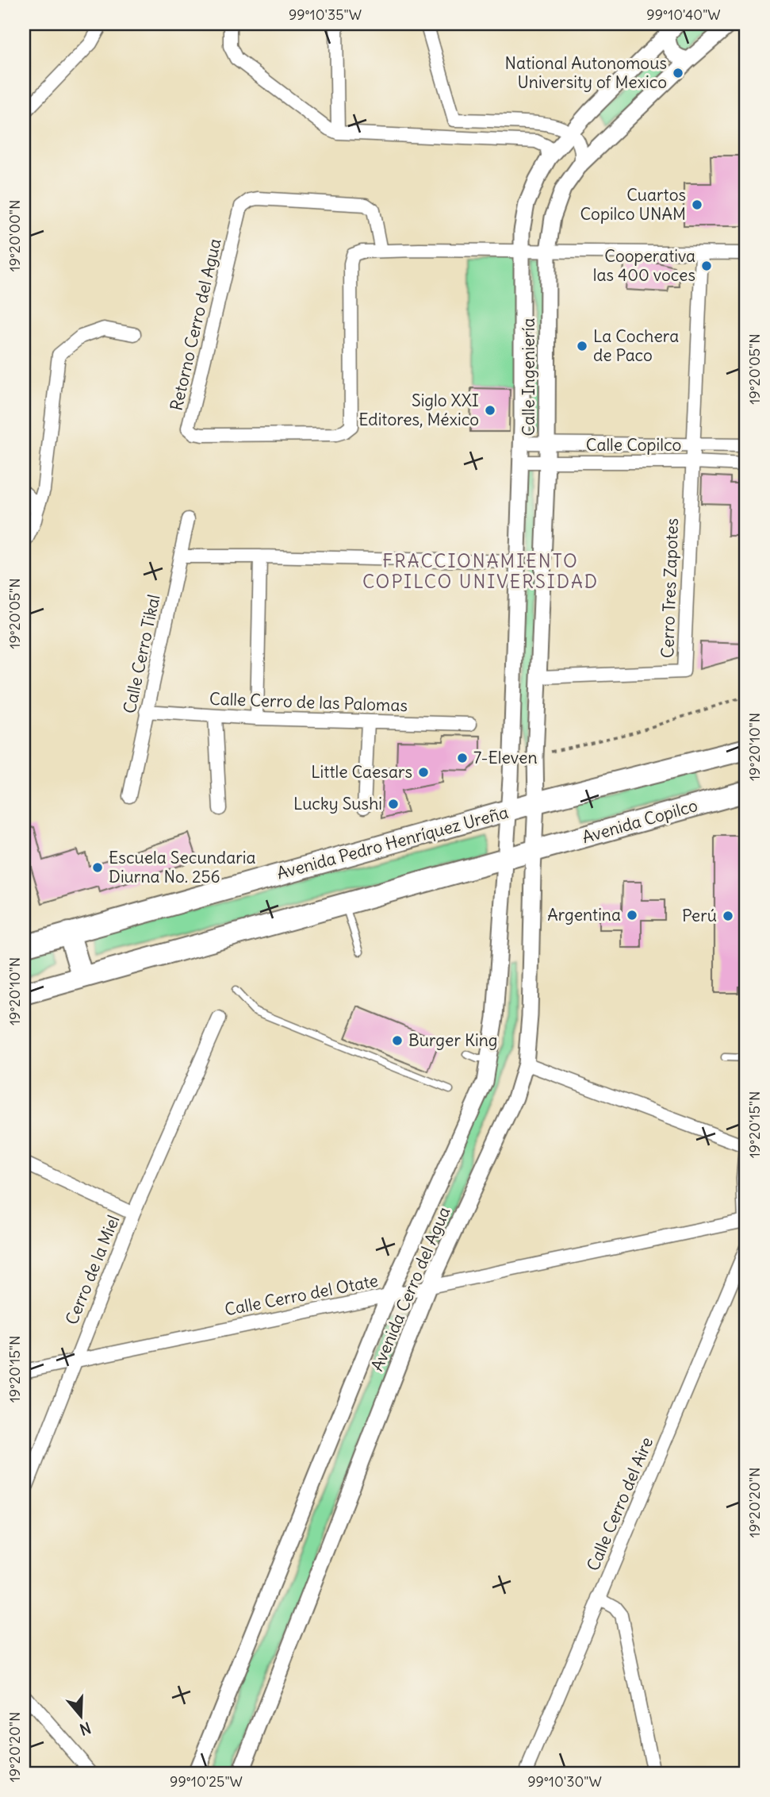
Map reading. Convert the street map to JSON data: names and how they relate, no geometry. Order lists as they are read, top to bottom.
{
  "streets": {
    "main road": ["Avenida Copilco", "Avenida Pedro Henríquez Ureña"],
    "street": [
      "Retorno Cerro del Agua",
      "Calle Ingeniería",
      "Calle Copilco",
      "Cerro Tres Zapotes",
      "Calle Cerro Tikal",
      "Calle Cerro de las Palomas",
      "Cerro de la Miel",
      "Avenida Cerro del Agua",
      "Calle Cerro del Otate",
      "Calle Cerro del Aire"
    ]
  },
  "crossings": [
    ["Retorno Cerro del Agua", "Calle Ingeniería"],
    ["Calle Ingeniería", "Calle Copilco"],
    ["Calle Ingeniería", "Cerro Tres Zapotes"],
    ["Calle Ingeniería", "Avenida Pedro Henríquez Ureña"],
    ["Calle Ingeniería", "Avenida Cerro del Agua"],
    ["Calle Copilco", "Cerro Tres Zapotes"],
    ["Calle Cerro Tikal", "Calle Cerro de las Palomas"],
    ["Avenida Copilco", "Avenida Cerro del Agua"],
    ["Avenida Pedro Henríquez Ureña", "Avenida Cerro del Agua"],
    ["Cerro de la Miel", "Calle Cerro del Otate"],
    ["Avenida Cerro del Agua", "Calle Cerro del Otate"]
  ],
  "districts": ["FRACCIONAMIENTO COPILCO UNIVERSIDAD"],
  "places": [
    "National Autonomous University of Mexico",
    "Cuartos Copilco UNAM",
    "Cooperativa las 400 voces",
    "La Cochera de Paco",
    "Siglo XXI Editores, México",
    "7-Eleven",
    "Little Caesars",
    "Lucky Sushi",
    "Escuela Secundaria Diurna No. 256",
    "Argentina",
    "Perú",
    "Burger King"
  ],
  "north": "bottom",
  "coordinates": [
    "99°10'35\"W",
    "99°10'40\"W",
    "19°20'00\"N",
    "19°20'05\"N",
    "19°20'10\"N",
    "19°20'15\"N",
    "19°20'20\"N",
    "99°10'25\"W",
    "99°10'30\"W"
  ]
}
